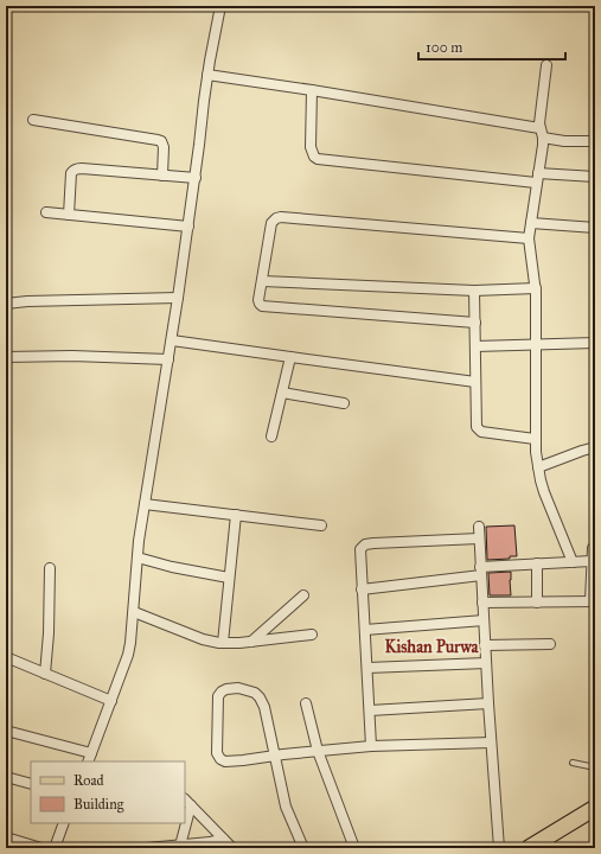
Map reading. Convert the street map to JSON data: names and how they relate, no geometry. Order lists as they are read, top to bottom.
{
  "districts": ["Kishan Purwa"],
  "legend": ["Road", "Building"],
  "scale_bar": "100 m"
}
